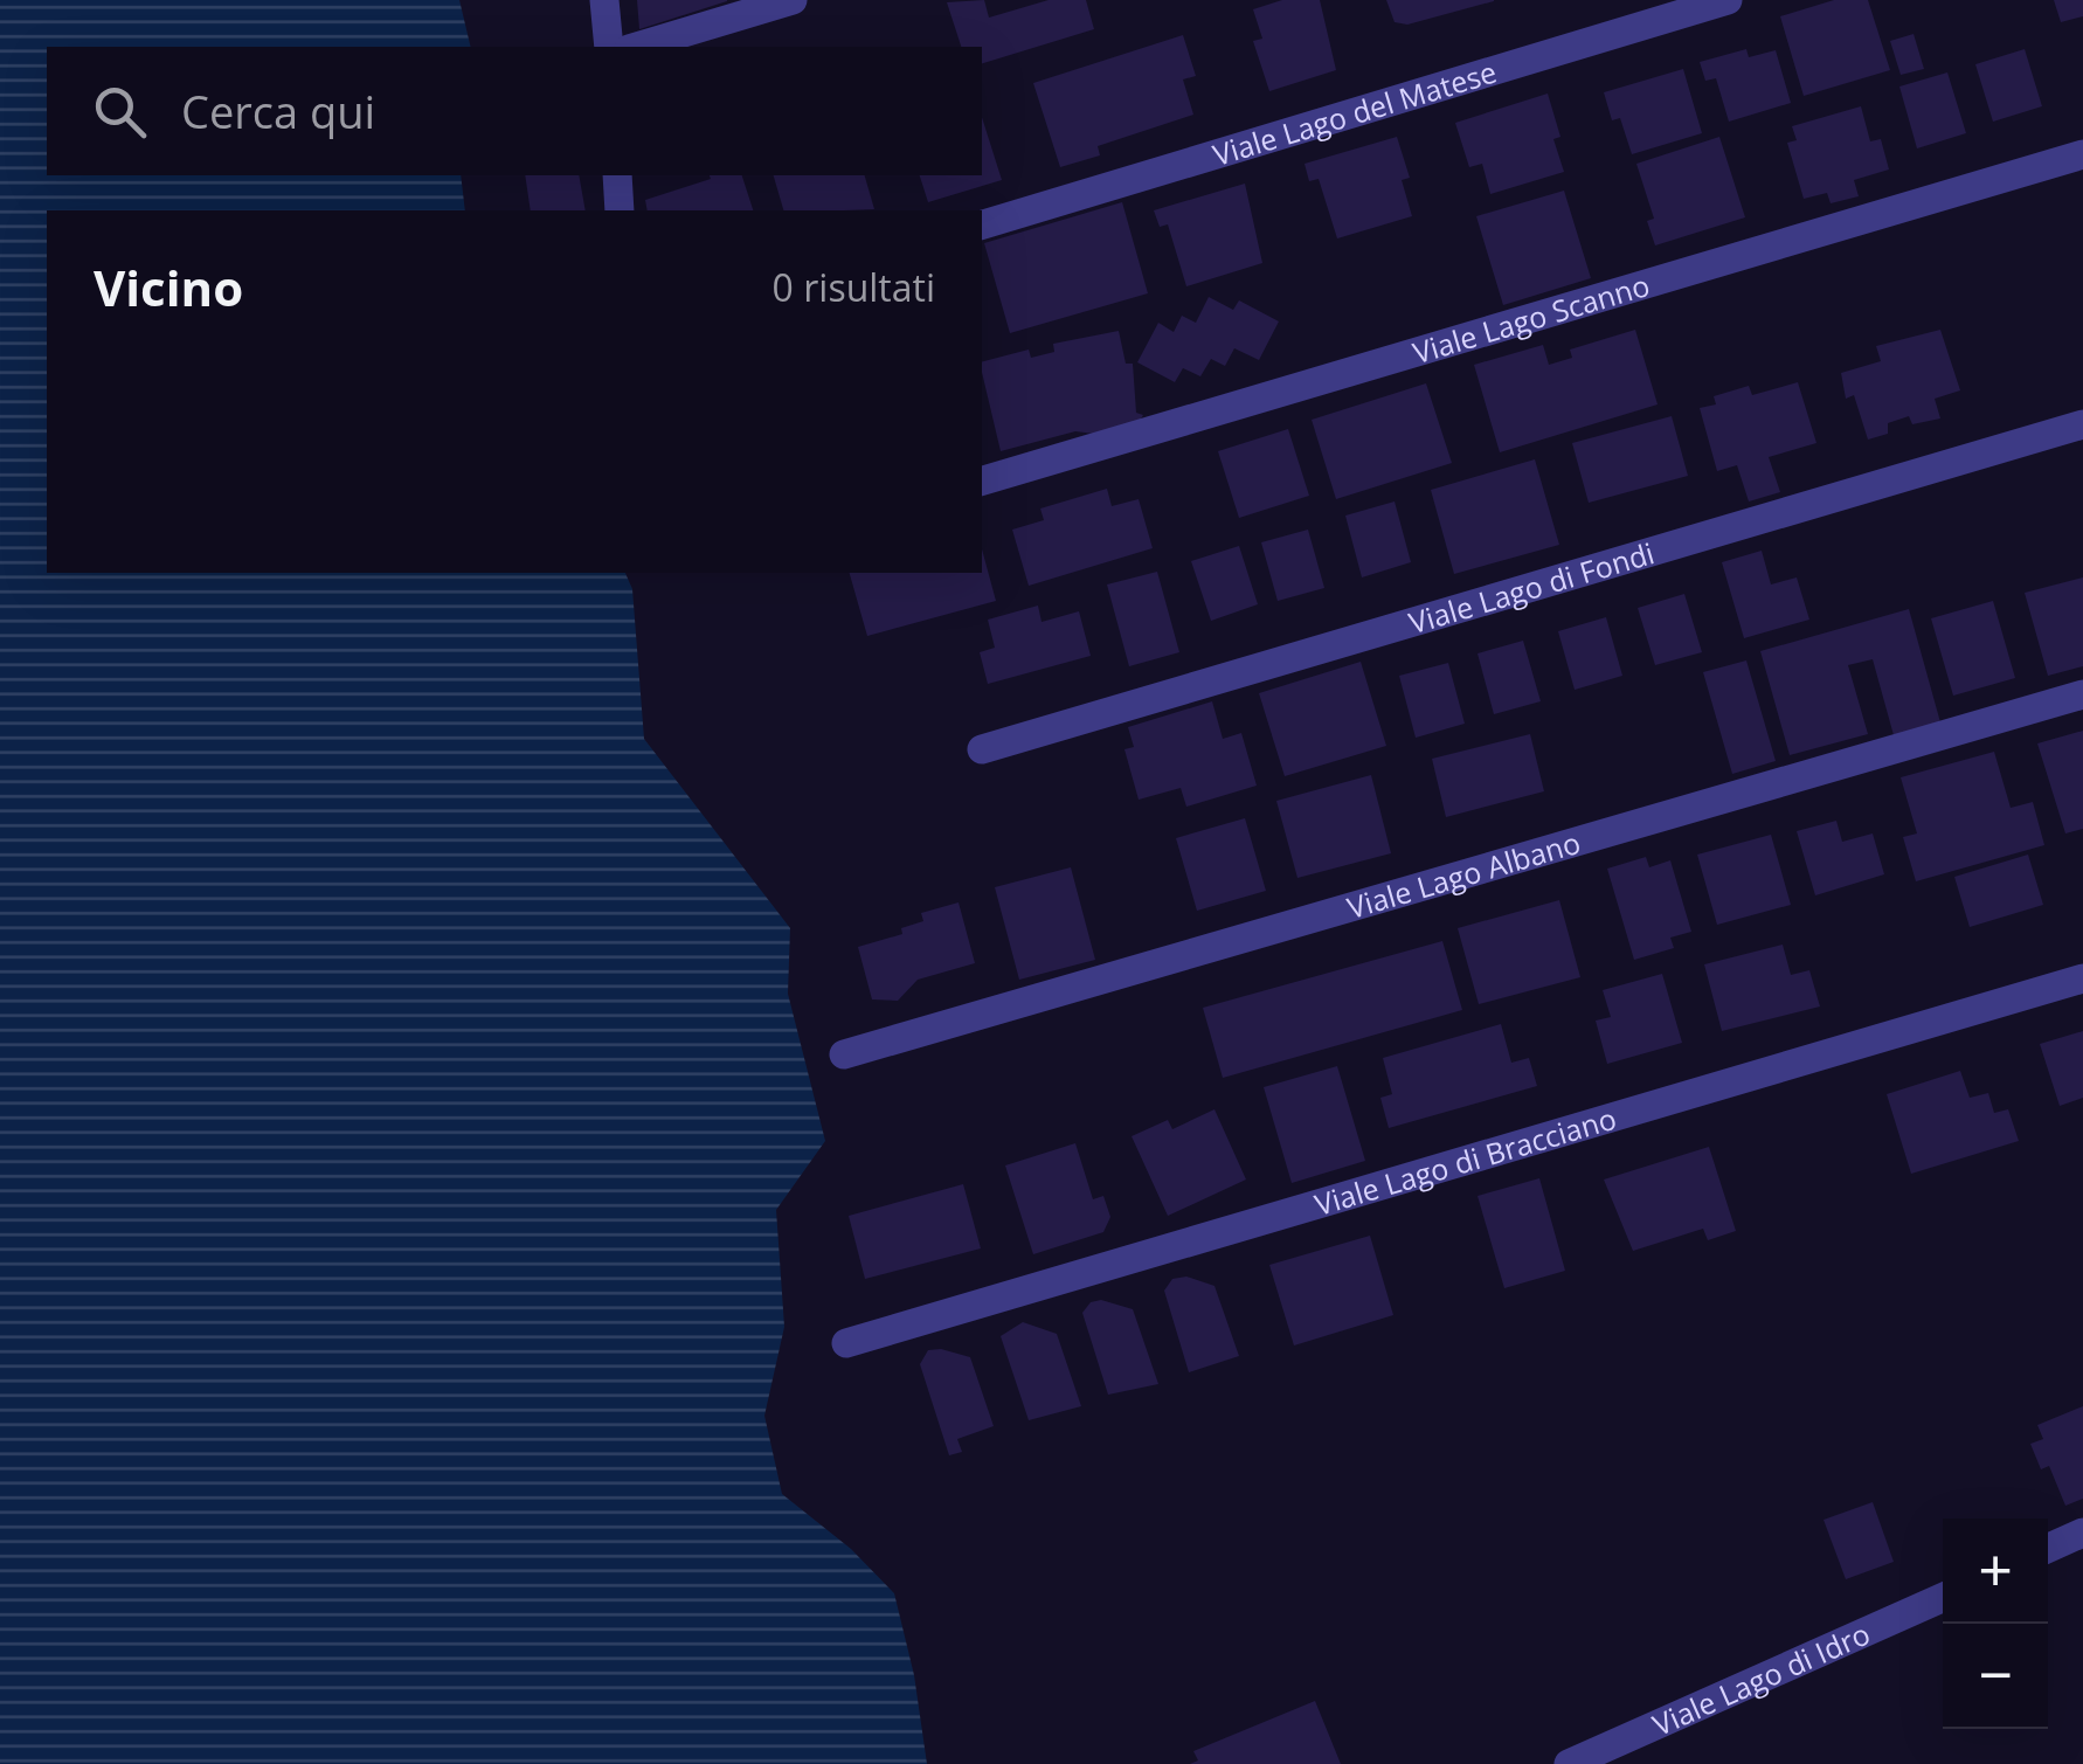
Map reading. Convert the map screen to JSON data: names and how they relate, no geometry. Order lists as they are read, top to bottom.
{
  "streets": {
    "street": [
      "Viale Lago del Matese",
      "Viale Lago Scanno",
      "Viale Lago di Fondi",
      "Viale Lago Albano",
      "Viale Lago di Bracciano",
      "Viale Lago di Idro"
    ]
  },
  "page": {
    "search": "Cerca qui",
    "heading": ["Vicino", "0 risultati"],
    "map_buttons": ["+", "−"]
  }
}
